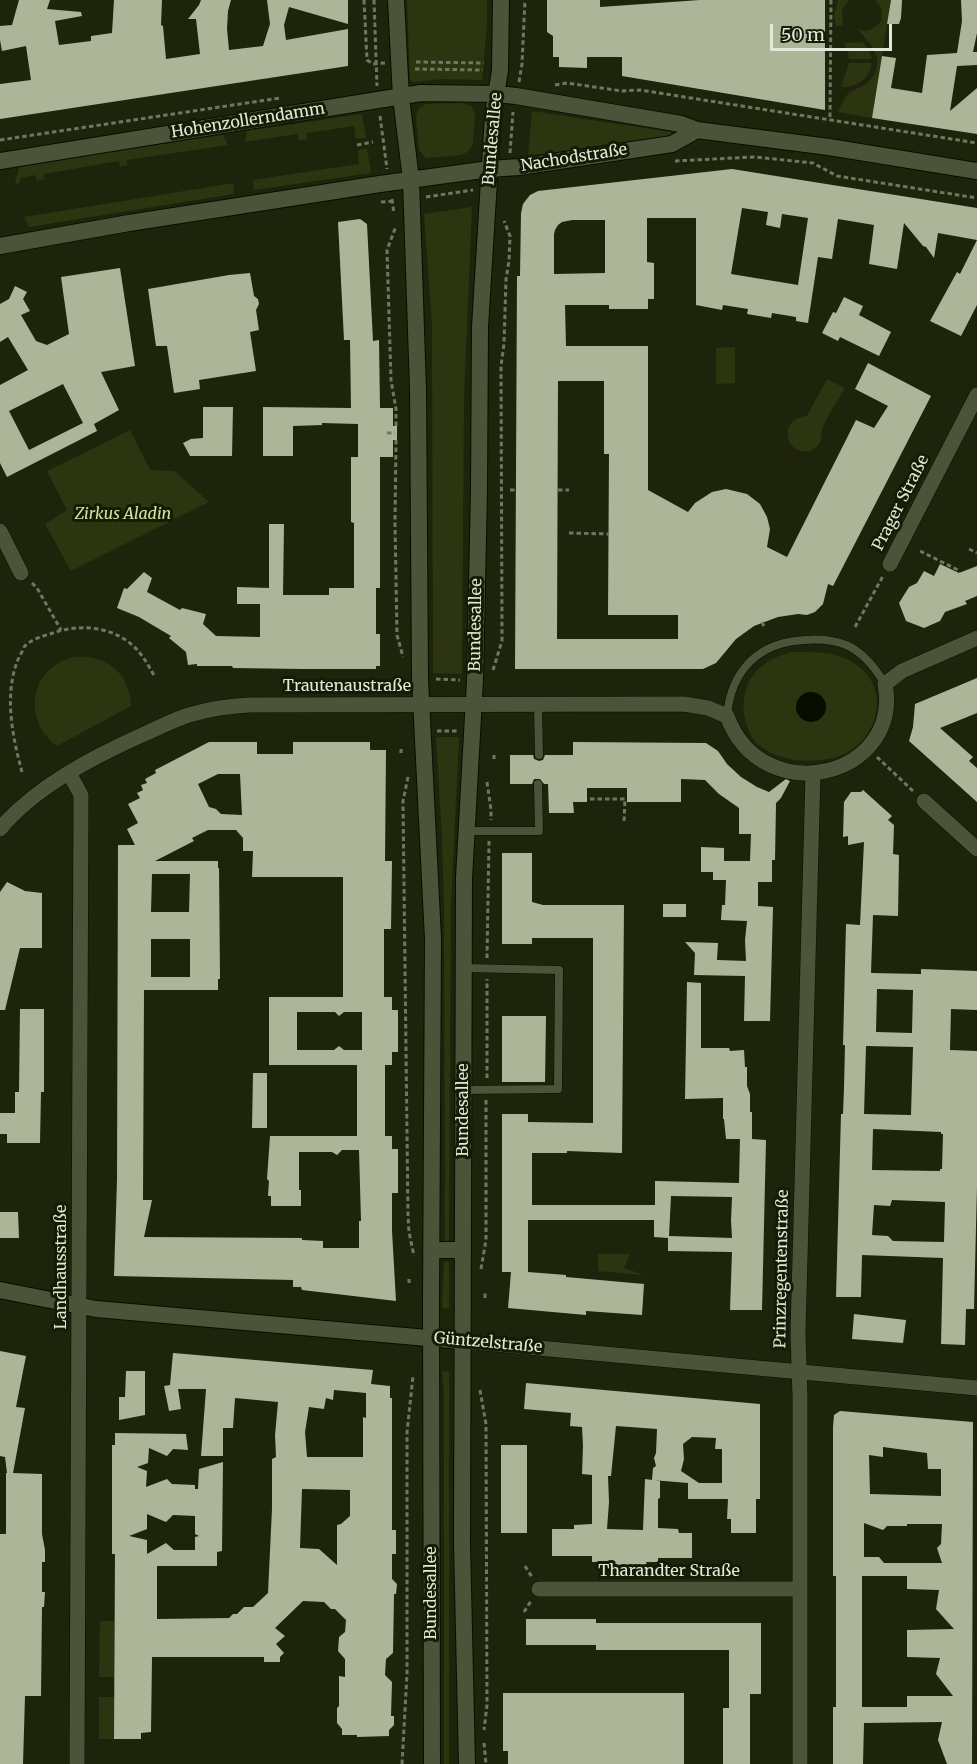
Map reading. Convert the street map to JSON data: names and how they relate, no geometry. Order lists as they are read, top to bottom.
{
  "streets": {
    "main road": [
      "Hohenzollerndamm",
      "Bundesallee",
      "Nachodstraße",
      "Güntzelstraße"
    ],
    "street": [
      "Prager Straße",
      "Trautenaustraße",
      "Landhausstraße",
      "Prinzregentenstraße",
      "Tharandter Straße"
    ]
  },
  "crossings": [
    ["Hohenzollerndamm", "Bundesallee"],
    ["Bundesallee", "Nachodstraße"],
    ["Bundesallee", "Trautenaustraße"],
    ["Bundesallee", "Güntzelstraße"],
    ["Trautenaustraße", "Landhausstraße"],
    ["Trautenaustraße", "Prinzregentenstraße"],
    ["Landhausstraße", "Güntzelstraße"],
    ["Prinzregentenstraße", "Güntzelstraße"],
    ["Prinzregentenstraße", "Tharandter Straße"]
  ],
  "parks": ["Zirkus Aladin"],
  "scale_bar": "50 m"
}
